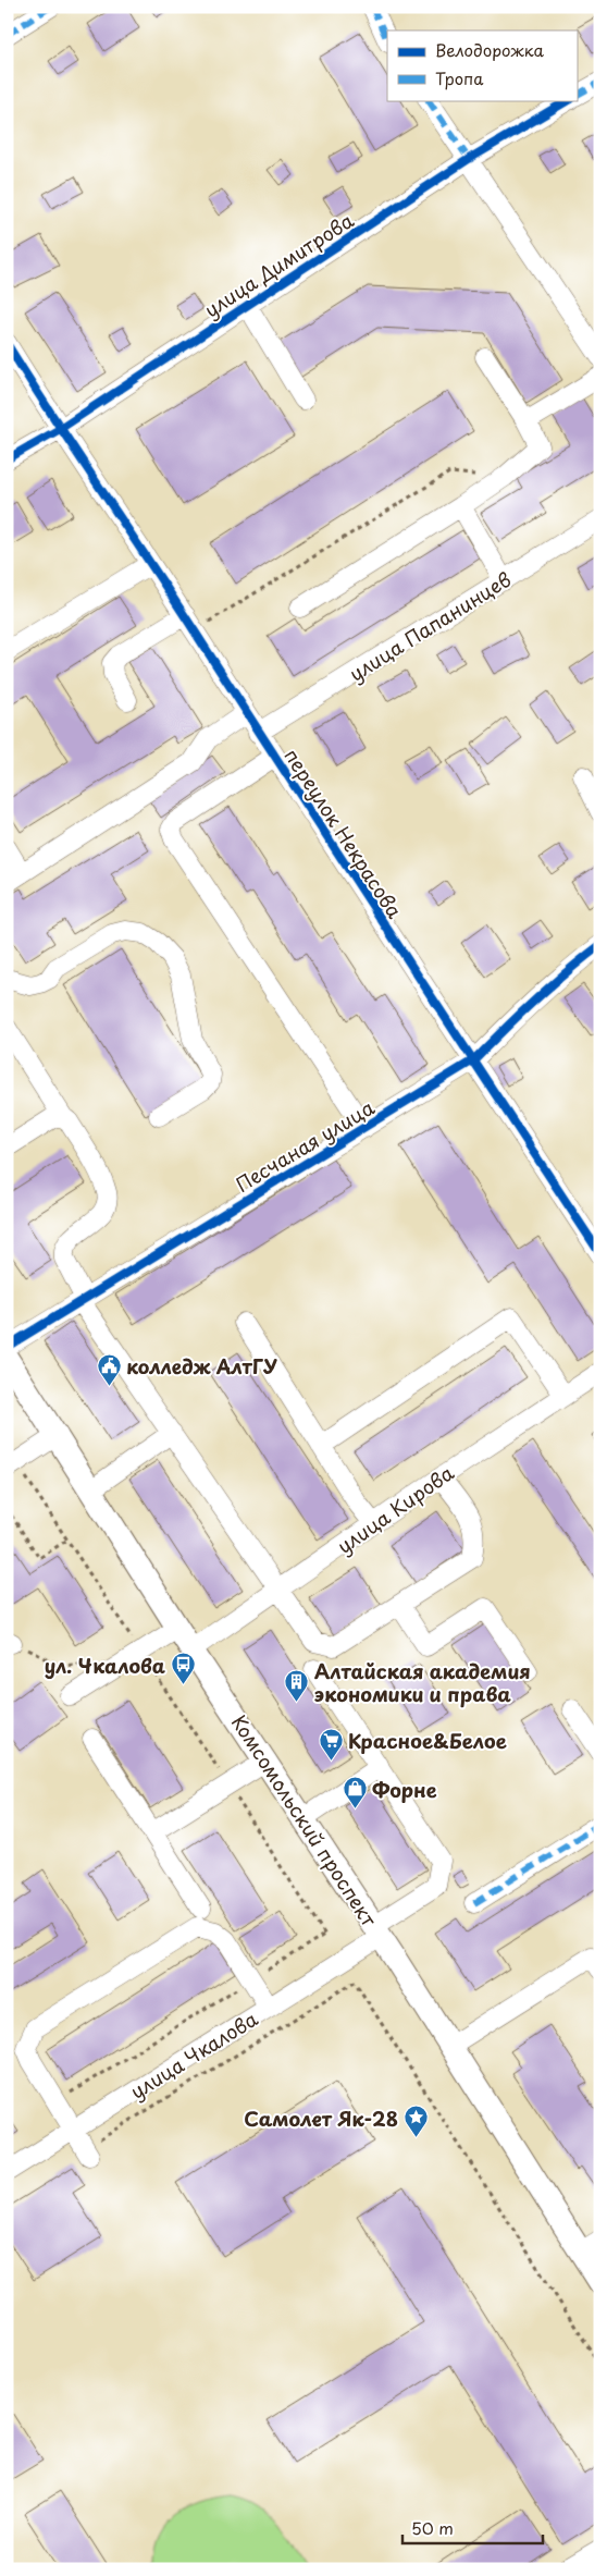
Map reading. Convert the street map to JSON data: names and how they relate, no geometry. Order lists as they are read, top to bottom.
{
  "streets": {
    "main road": ["Комсомольский проспект"],
    "street": [
      "улица Димитрова",
      "улица Папанинцев",
      "переулок Некрасова",
      "Песчаная улица",
      "улица Кирова",
      "улица Чкалова"
    ]
  },
  "crossings": [
    ["улица Димитрова", "переулок Некрасова"],
    ["улица Папанинцев", "переулок Некрасова"],
    ["переулок Некрасова", "Песчаная улица"],
    ["улица Кирова", "Комсомольский проспект"],
    ["Комсомольский проспект", "улица Чкалова"]
  ],
  "places": {
    "public building": ["колледж АлтГУ"],
    "bus stop": ["ул. Чкалова"],
    "building": ["Алтайская академия экономики и права"],
    "supermarket": ["Красное&Белое"],
    "shop": ["Форне"],
    "place": ["Самолет Як-28"]
  },
  "legend": ["Велодорожка", "Тропа"],
  "scale_bar": "50 m"
}
